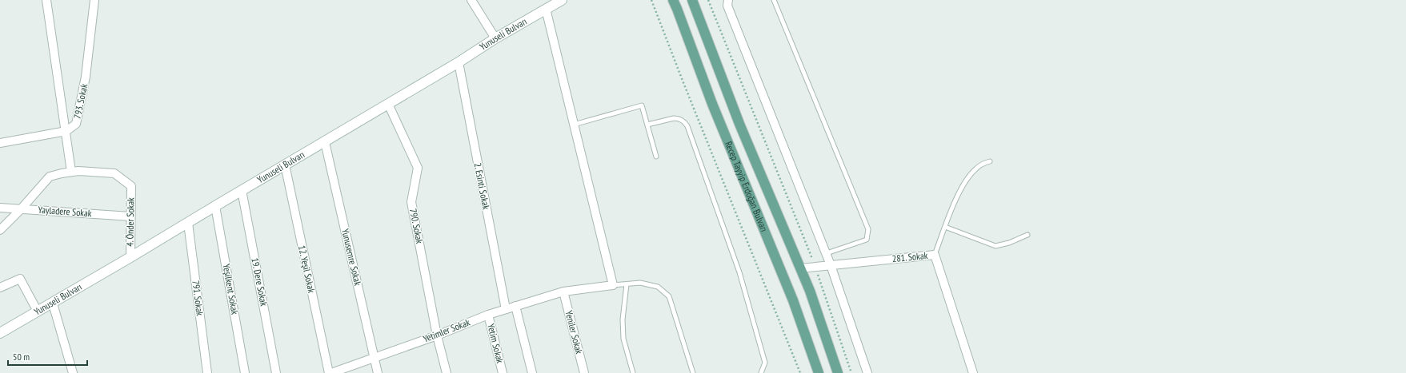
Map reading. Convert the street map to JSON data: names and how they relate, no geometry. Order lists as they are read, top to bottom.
{
  "streets": {
    "main road": ["Yunuseli Bulvarı", "Recep Tayyip Erdoğan Bulvarı"],
    "street": [
      "793. Sokak",
      "2. Esinti Sokak",
      "Yayladere Sokak",
      "4. Önder Sokak",
      "790. Sokak",
      "Yunusemre Sokak",
      "281. Sokak",
      "12. Yeşil Sokak",
      "19. Dere Sokak",
      "Yeşilkent Sokak",
      "791. Sokak",
      "Yetimler Sokak",
      "Yeniler Sokak",
      "Yetim Sokak"
    ]
  },
  "crossings": [
    ["Yunuseli Bulvarı", "2. Esinti Sokak"],
    ["Yunuseli Bulvarı", "4. Önder Sokak"],
    ["Yunuseli Bulvarı", "790. Sokak"],
    ["Yunuseli Bulvarı", "Yunusemre Sokak"],
    ["Yunuseli Bulvarı", "12. Yeşil Sokak"],
    ["Yunuseli Bulvarı", "19. Dere Sokak"],
    ["Yunuseli Bulvarı", "Yeşilkent Sokak"],
    ["Yunuseli Bulvarı", "791. Sokak"],
    ["2. Esinti Sokak", "Yetimler Sokak"],
    ["Recep Tayyip Erdoğan Bulvarı", "281. Sokak"],
    ["Yayladere Sokak", "4. Önder Sokak"],
    ["790. Sokak", "Yetimler Sokak"],
    ["Yunusemre Sokak", "Yetimler Sokak"],
    ["12. Yeşil Sokak", "Yetimler Sokak"],
    ["Yetimler Sokak", "Yeniler Sokak"],
    ["Yetimler Sokak", "Yetim Sokak"]
  ],
  "scale_bar": "50 m"
}
